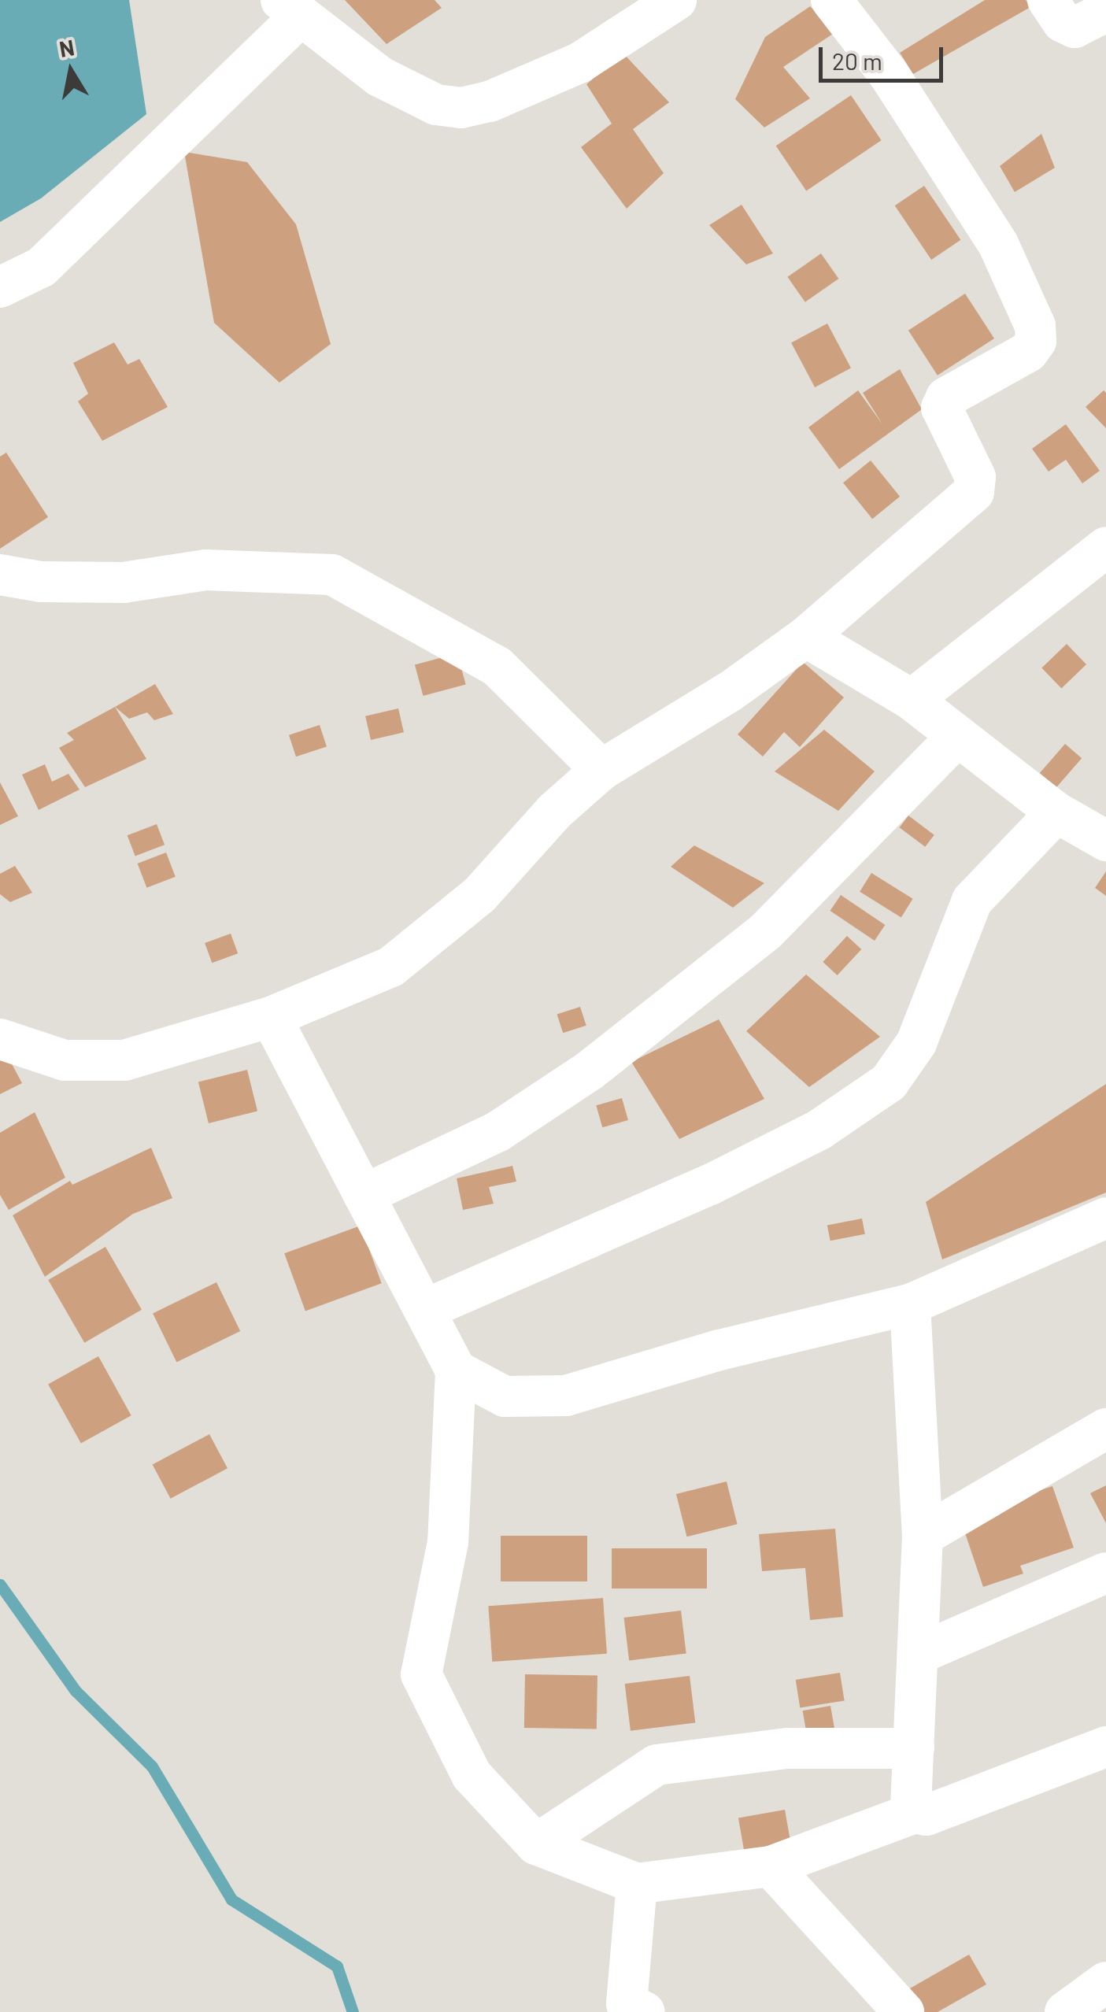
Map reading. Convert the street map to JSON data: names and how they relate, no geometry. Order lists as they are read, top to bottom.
{
  "scale_bar": "20 m",
  "north": "top"
}
